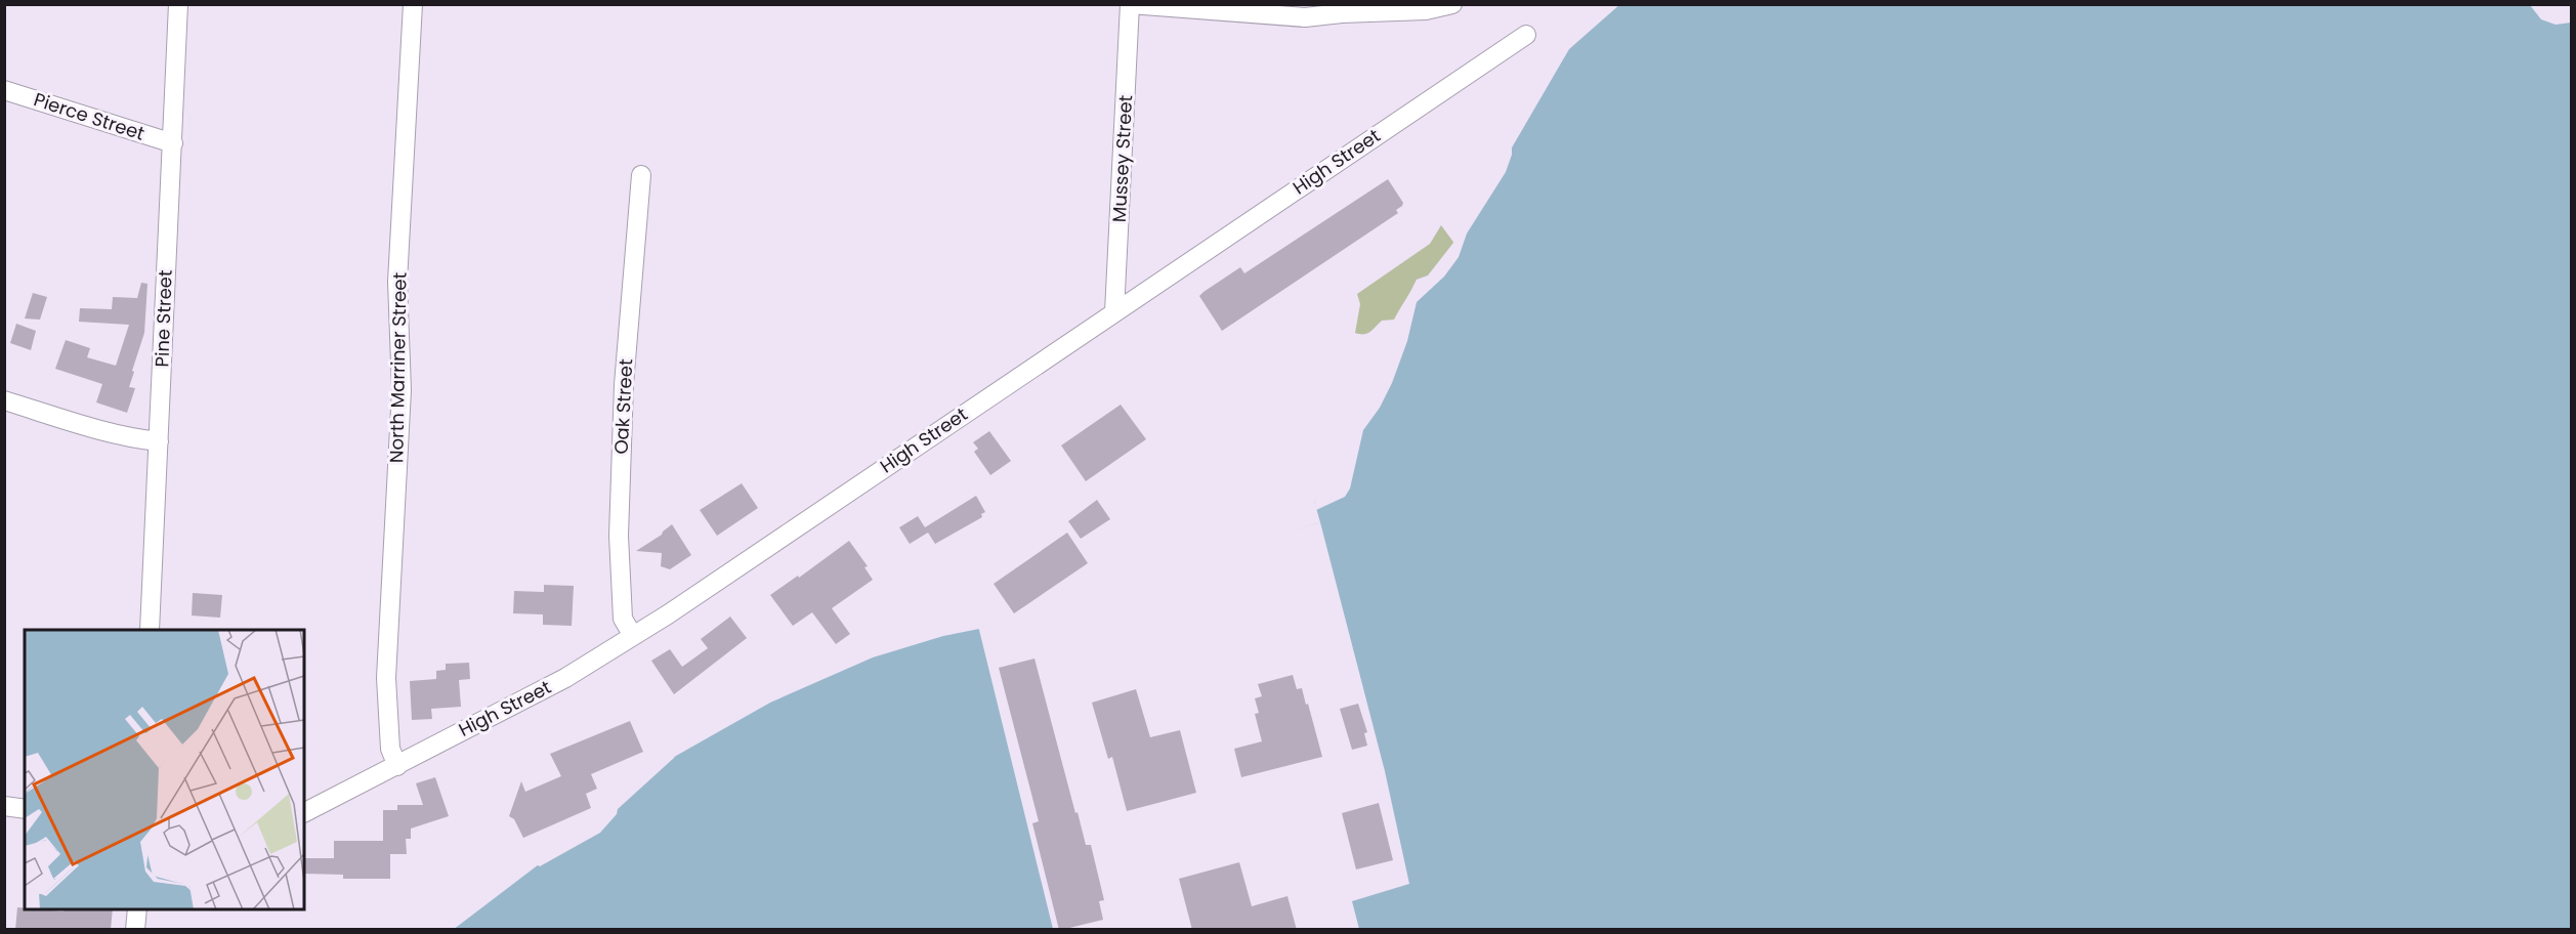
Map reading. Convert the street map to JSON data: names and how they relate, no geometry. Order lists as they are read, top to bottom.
{
  "streets": {
    "street": [
      "Pierce Street",
      "Mussey Street",
      "High Street",
      "Pine Street",
      "North Marriner Street",
      "Oak Street"
    ]
  },
  "crossings": [
    ["Pierce Street", "Pine Street"],
    ["Mussey Street", "High Street"],
    ["High Street", "North Marriner Street"],
    ["High Street", "Oak Street"]
  ]
}
